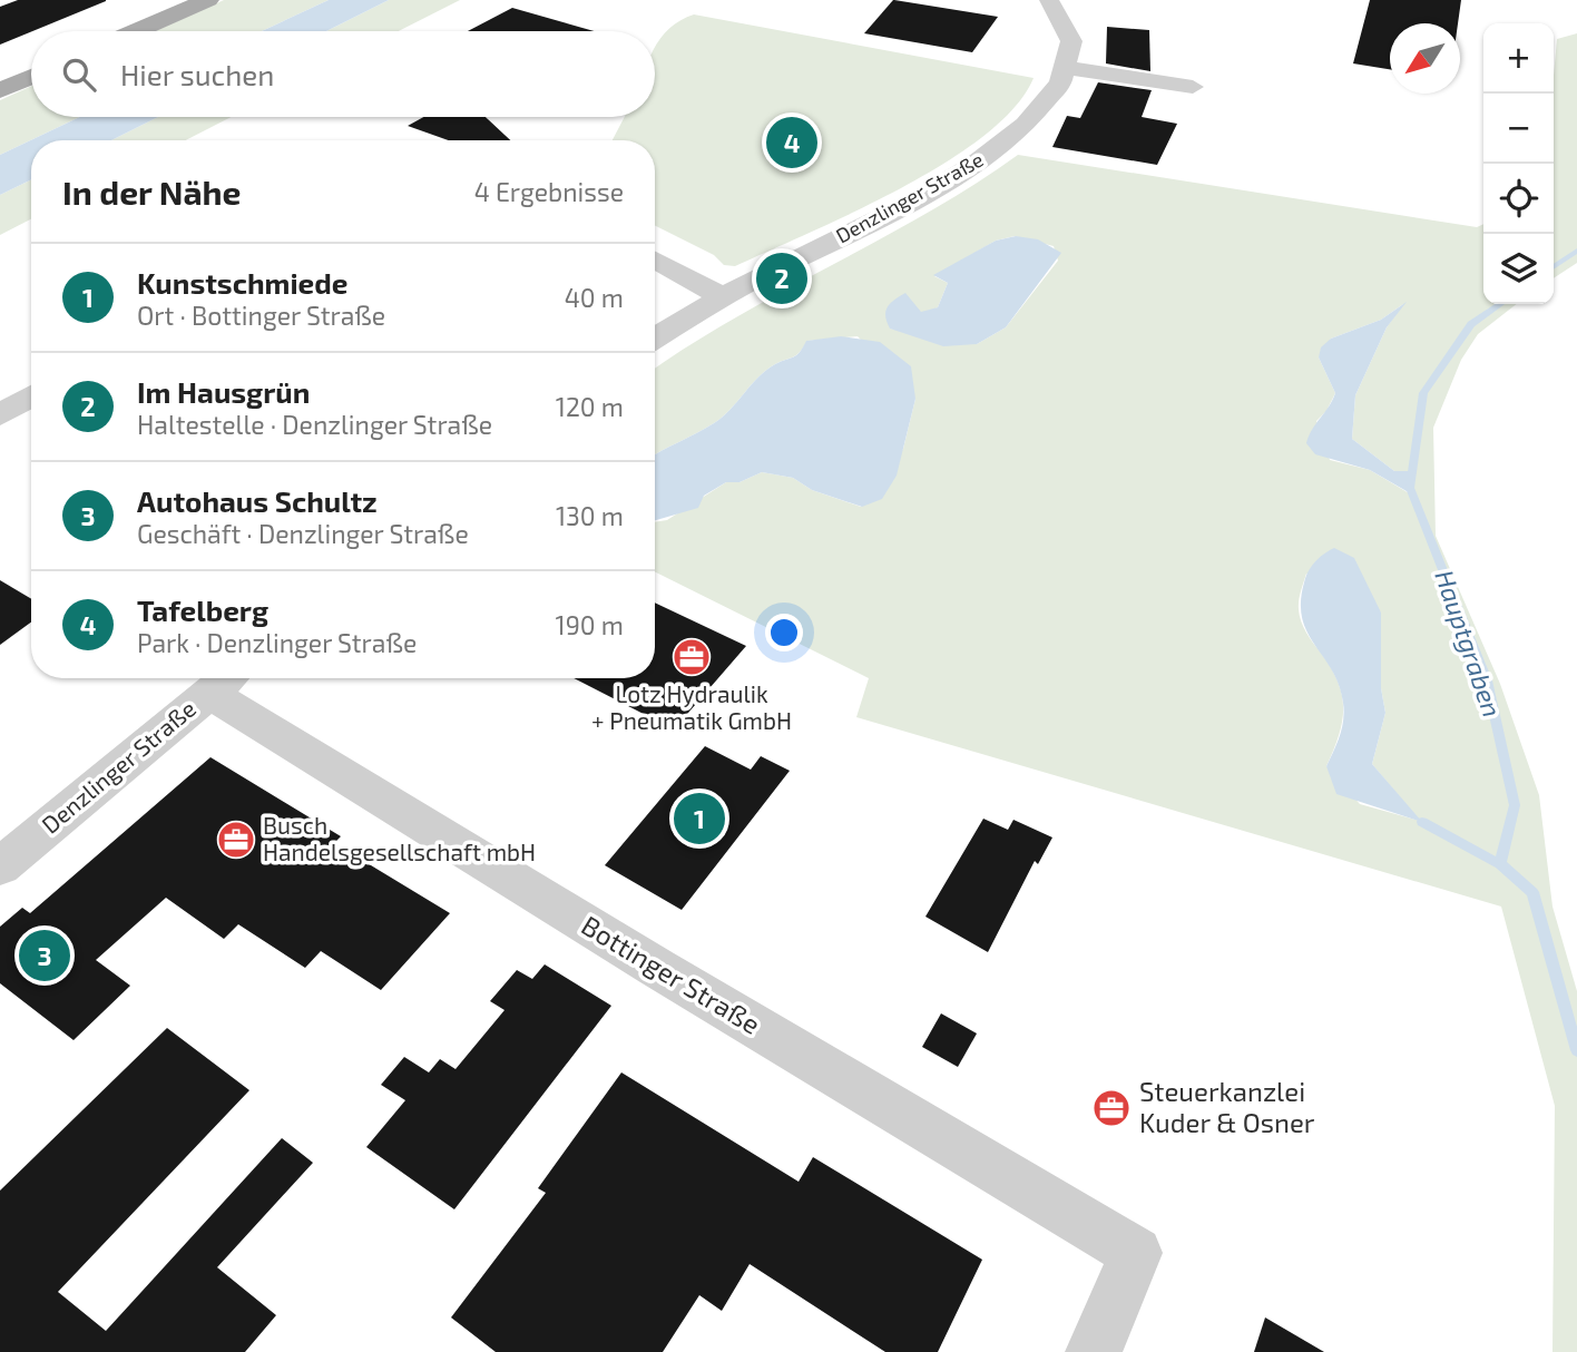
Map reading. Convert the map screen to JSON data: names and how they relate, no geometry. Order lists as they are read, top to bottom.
{
  "streets": {
    "street": ["Denzlinger Straße", "Bottinger Straße"]
  },
  "crossings": [
    ["Denzlinger Straße", "Bottinger Straße"]
  ],
  "water": ["Hauptgraben"],
  "places": {
    "office": ["Lotz Hydraulik + Pneumatik GmbH", "Busch Handelsgesellschaft mbH", "Steuerkanzlei Kuder & Osner"]
  },
  "north": "bottom left",
  "page": {
    "map_buttons": ["+", "−"],
    "search": "Hier suchen",
    "pins": [
      "4",
      "2",
      "1",
      "3"
    ],
    "heading": ["In der Nähe", "4 Ergebnisse"],
    "list": [
      {
        "mark": "1",
        "name": "Kunstschmiede",
        "note": "Ort · Bottinger Straße",
        "value": "40 m"
      },
      {
        "mark": "2",
        "name": "Im Hausgrün",
        "note": "Haltestelle · Denzlinger Straße",
        "value": "120 m"
      },
      {
        "mark": "3",
        "name": "Autohaus Schultz",
        "note": "Geschäft · Denzlinger Straße",
        "value": "130 m"
      },
      {
        "mark": "4",
        "name": "Tafelberg",
        "note": "Park · Denzlinger Straße",
        "value": "190 m"
      }
    ]
  }
}
